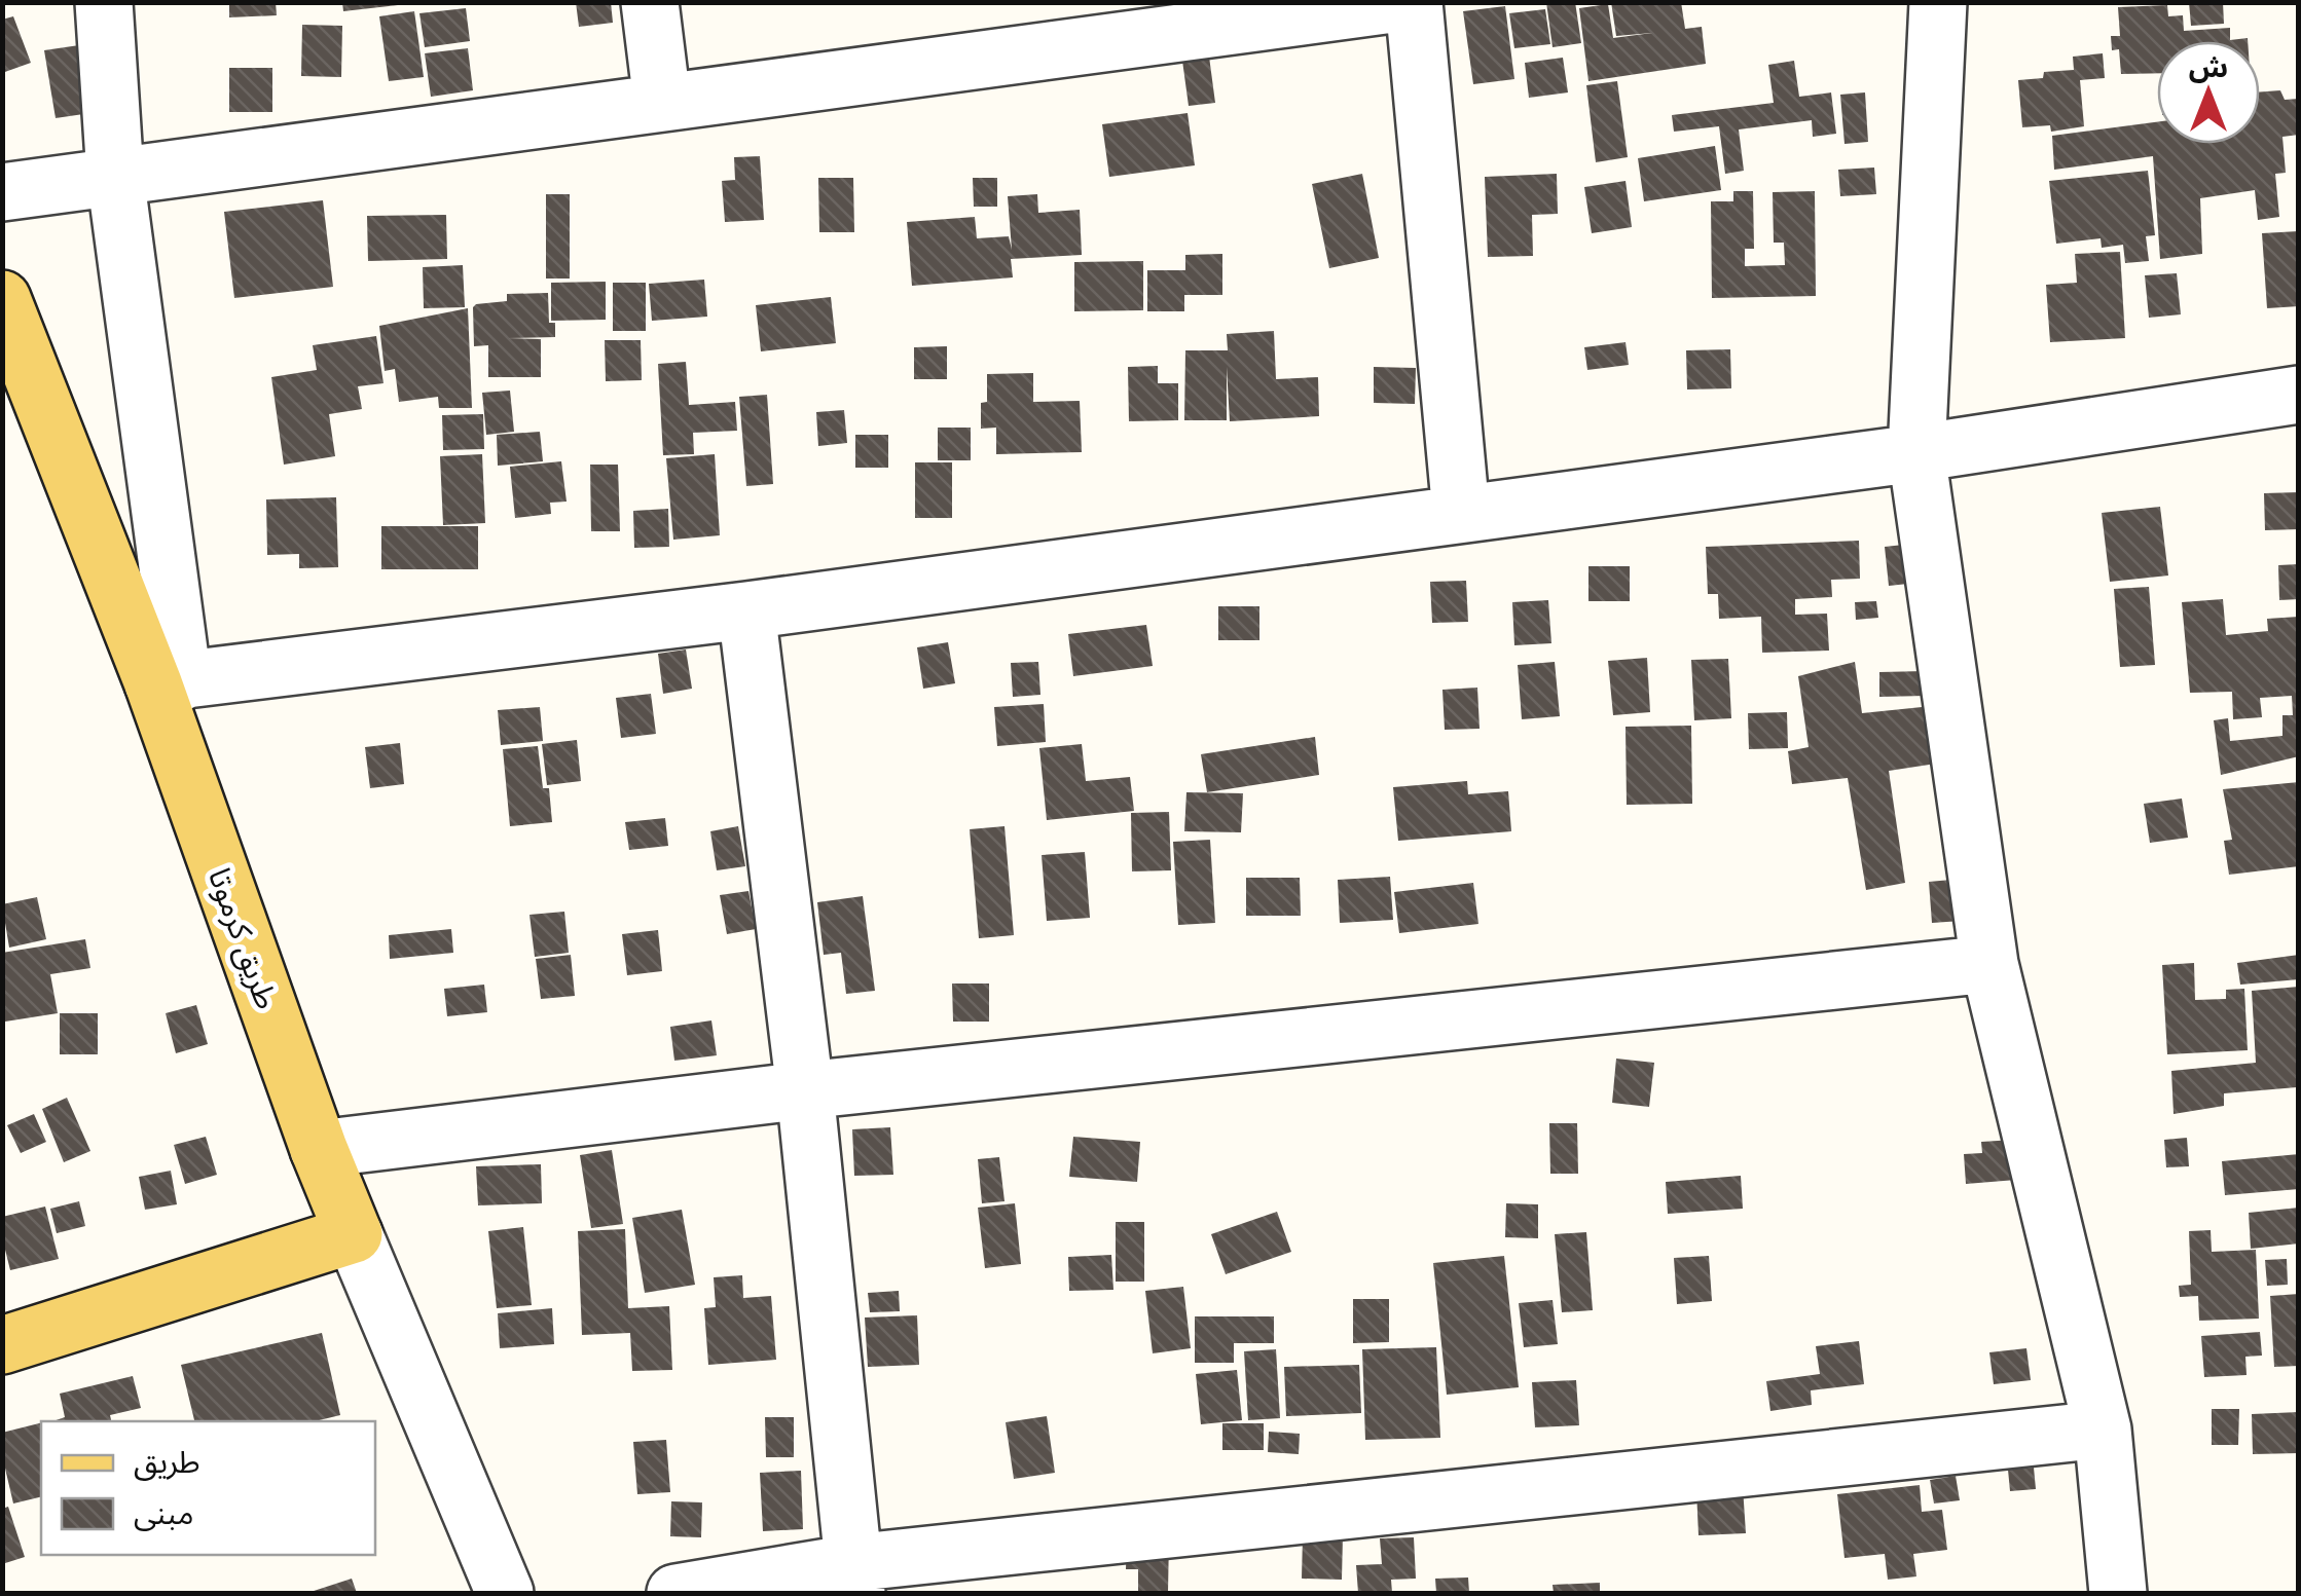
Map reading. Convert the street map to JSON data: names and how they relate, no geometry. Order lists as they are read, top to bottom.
{
  "streets": {
    "main road": ["طريق كرموتا"]
  },
  "legend": ["طريق", "مبنى"],
  "north": "top"
}
